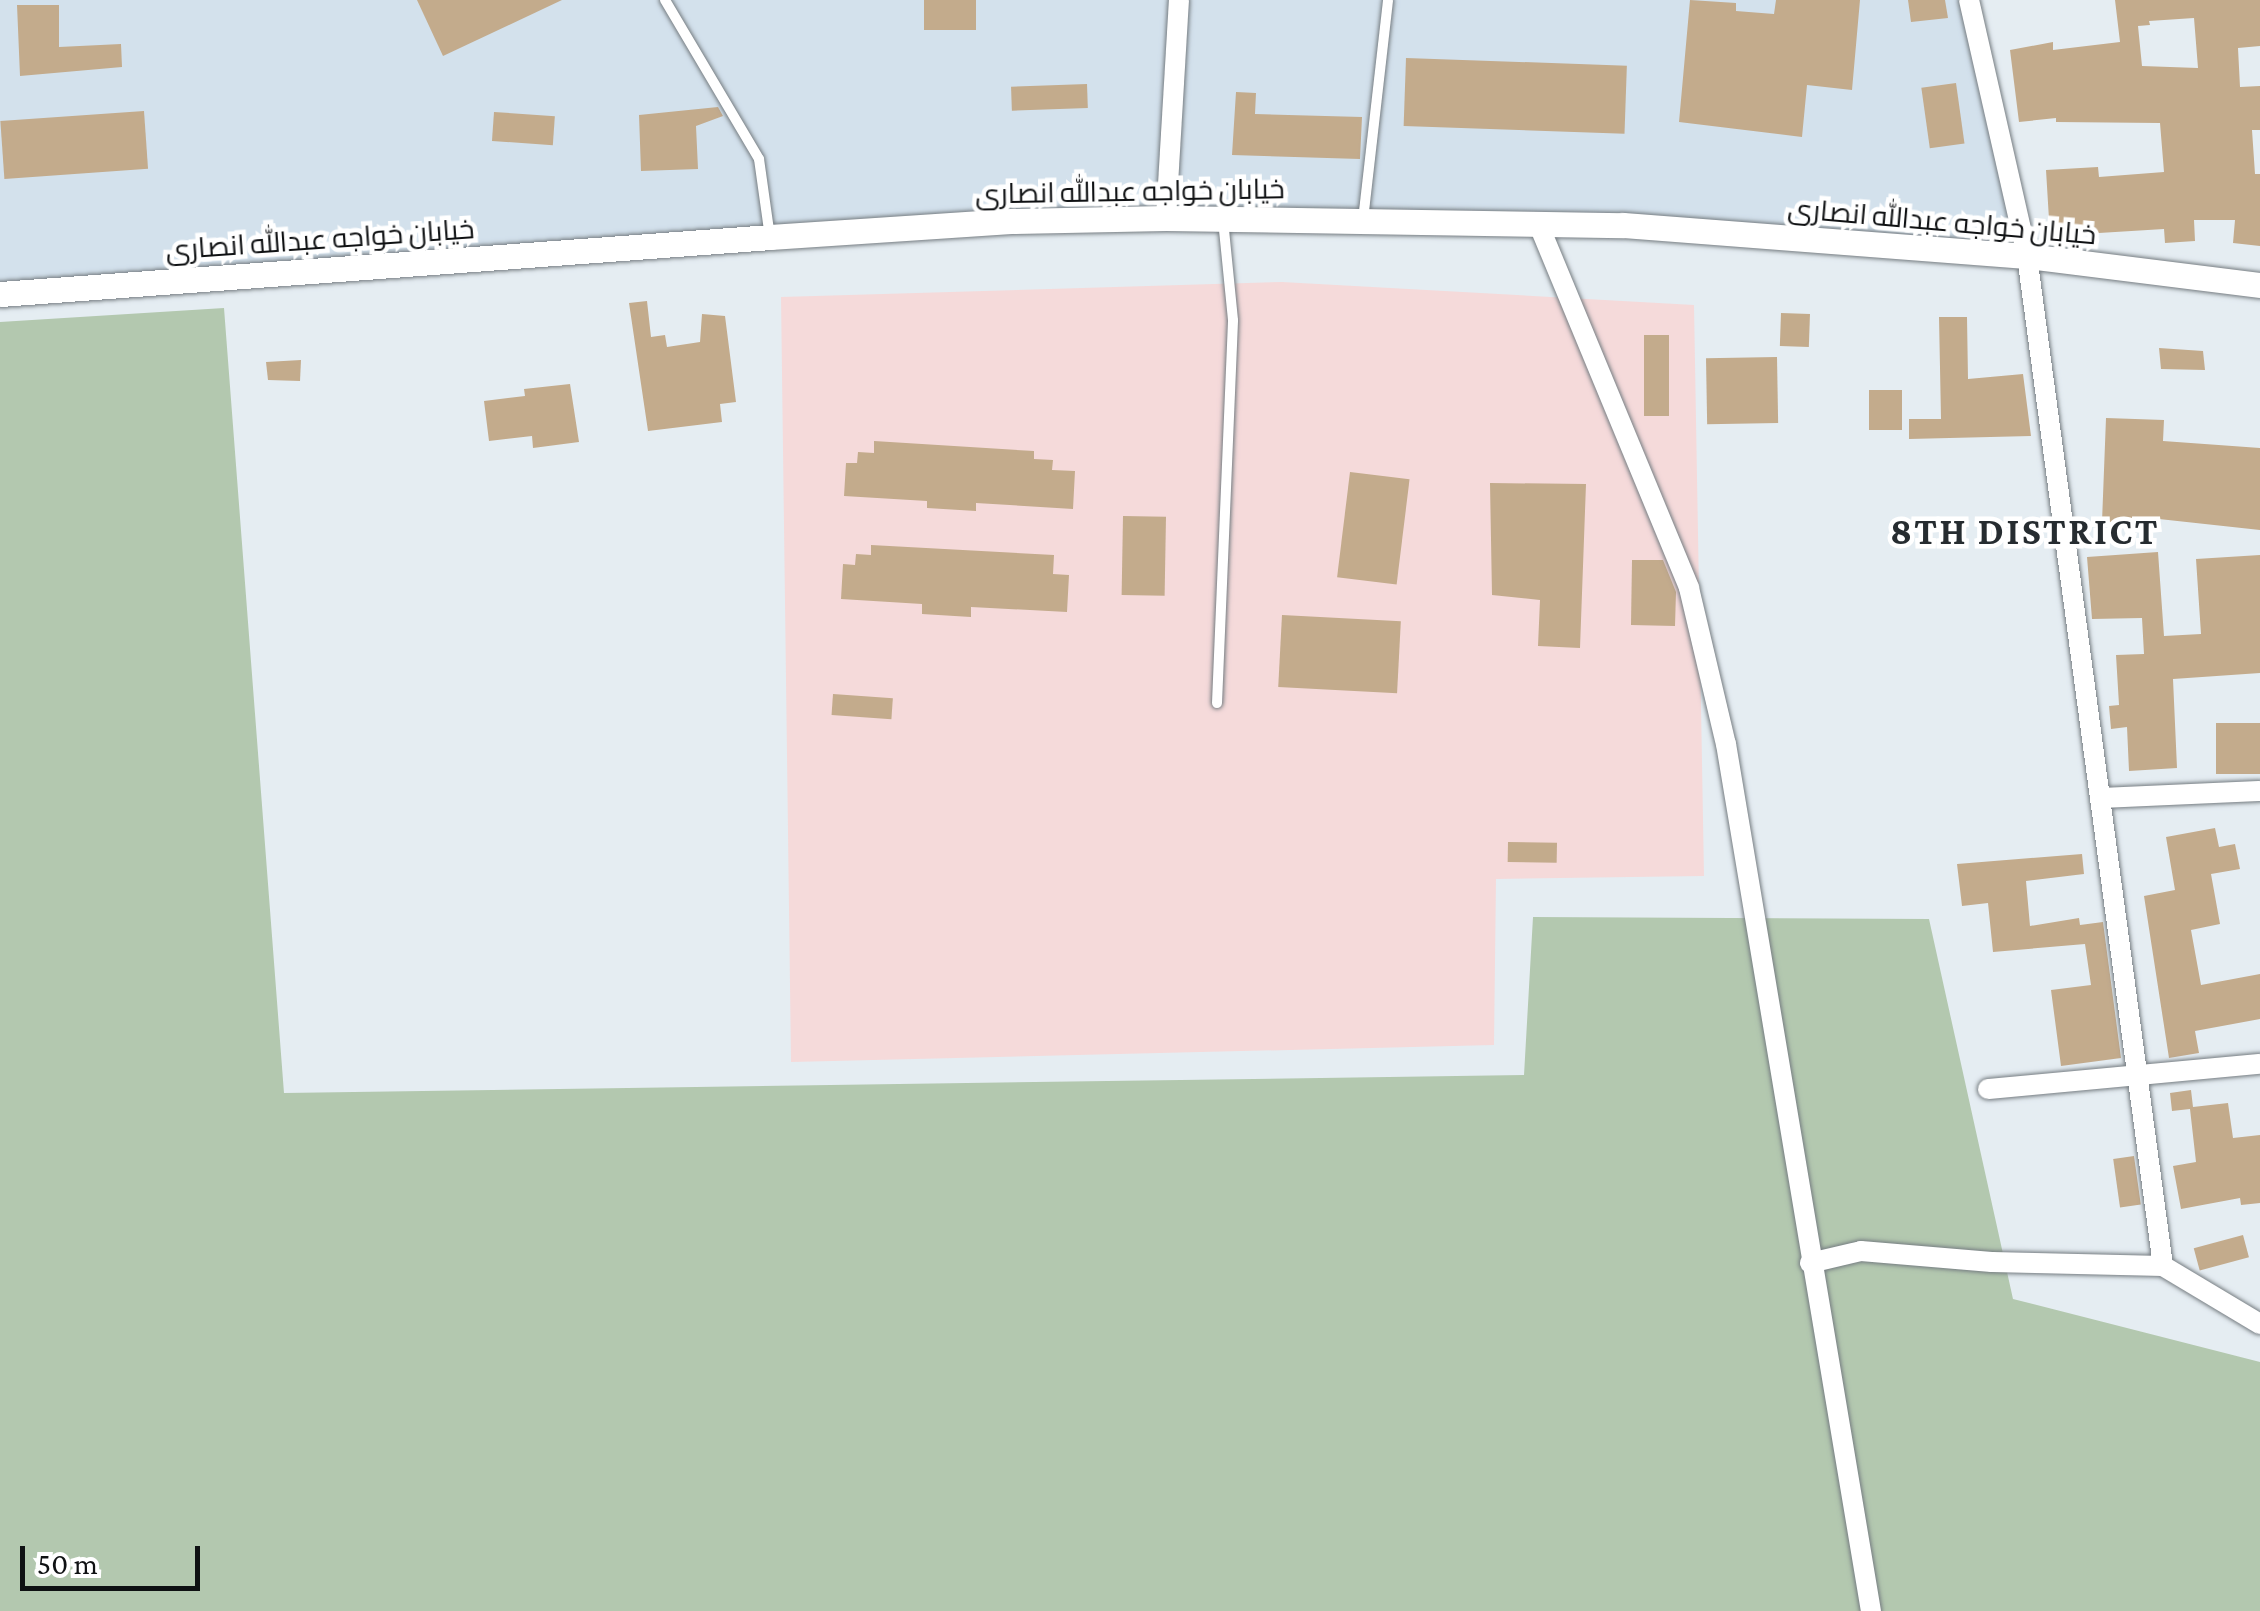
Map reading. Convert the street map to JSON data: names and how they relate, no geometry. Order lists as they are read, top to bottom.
{
  "streets": {
    "street": ["خیابان خواجه عبدالله انصاری"]
  },
  "districts": ["8TH DISTRICT"],
  "scale_bar": "50 m"
}
